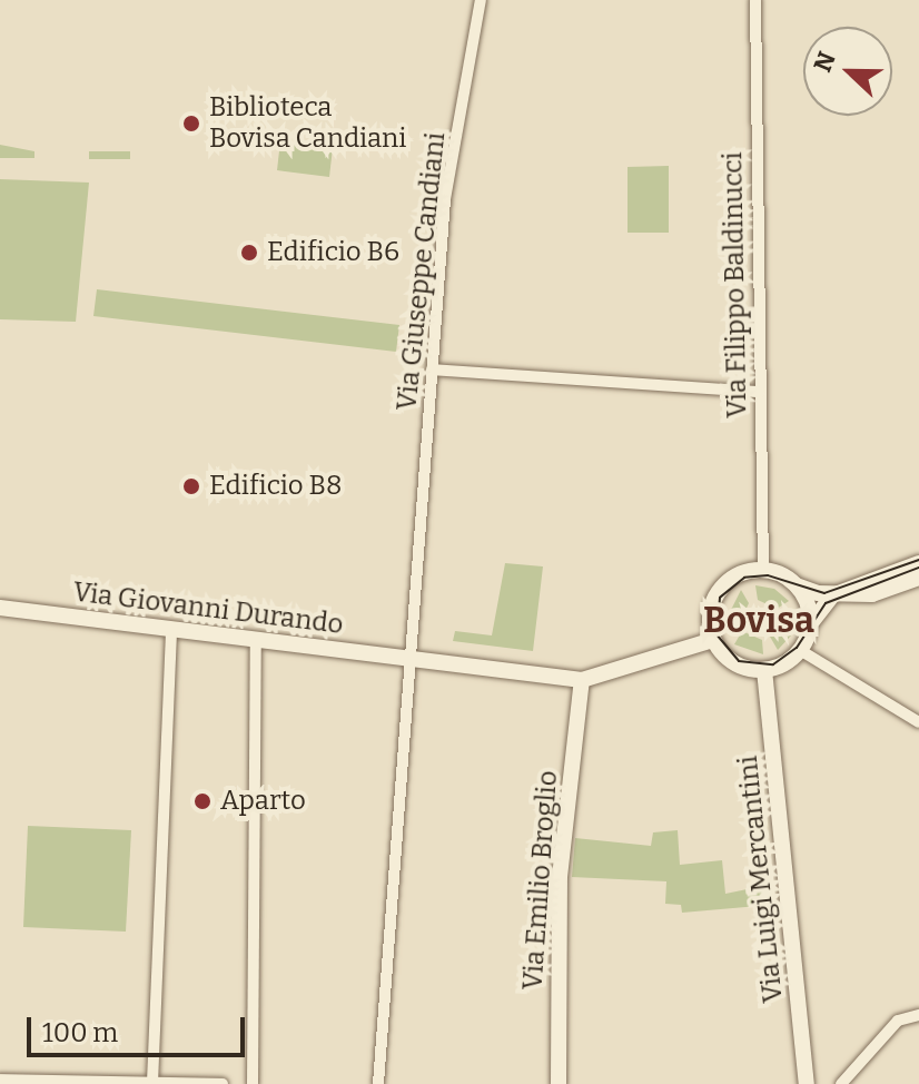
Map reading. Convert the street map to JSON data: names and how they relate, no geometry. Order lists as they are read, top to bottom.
{
  "streets": {
    "street": [
      "Via Giuseppe Candiani",
      "Via Filippo Baldinucci",
      "Via Giovanni Durando",
      "Via Luigi Mercantini",
      "Via Emilio Broglio"
    ]
  },
  "crossings": [
    ["Via Giuseppe Candiani", "Via Giovanni Durando"],
    ["Via Filippo Baldinucci", "Via Luigi Mercantini"],
    ["Via Giovanni Durando", "Via Emilio Broglio"]
  ],
  "districts": ["Bovisa"],
  "places": [
    "Biblioteca Bovisa Candiani",
    "Edificio B6",
    "Edificio B8",
    "Aparto"
  ],
  "scale_bar": "100 m",
  "north": "left"
}
